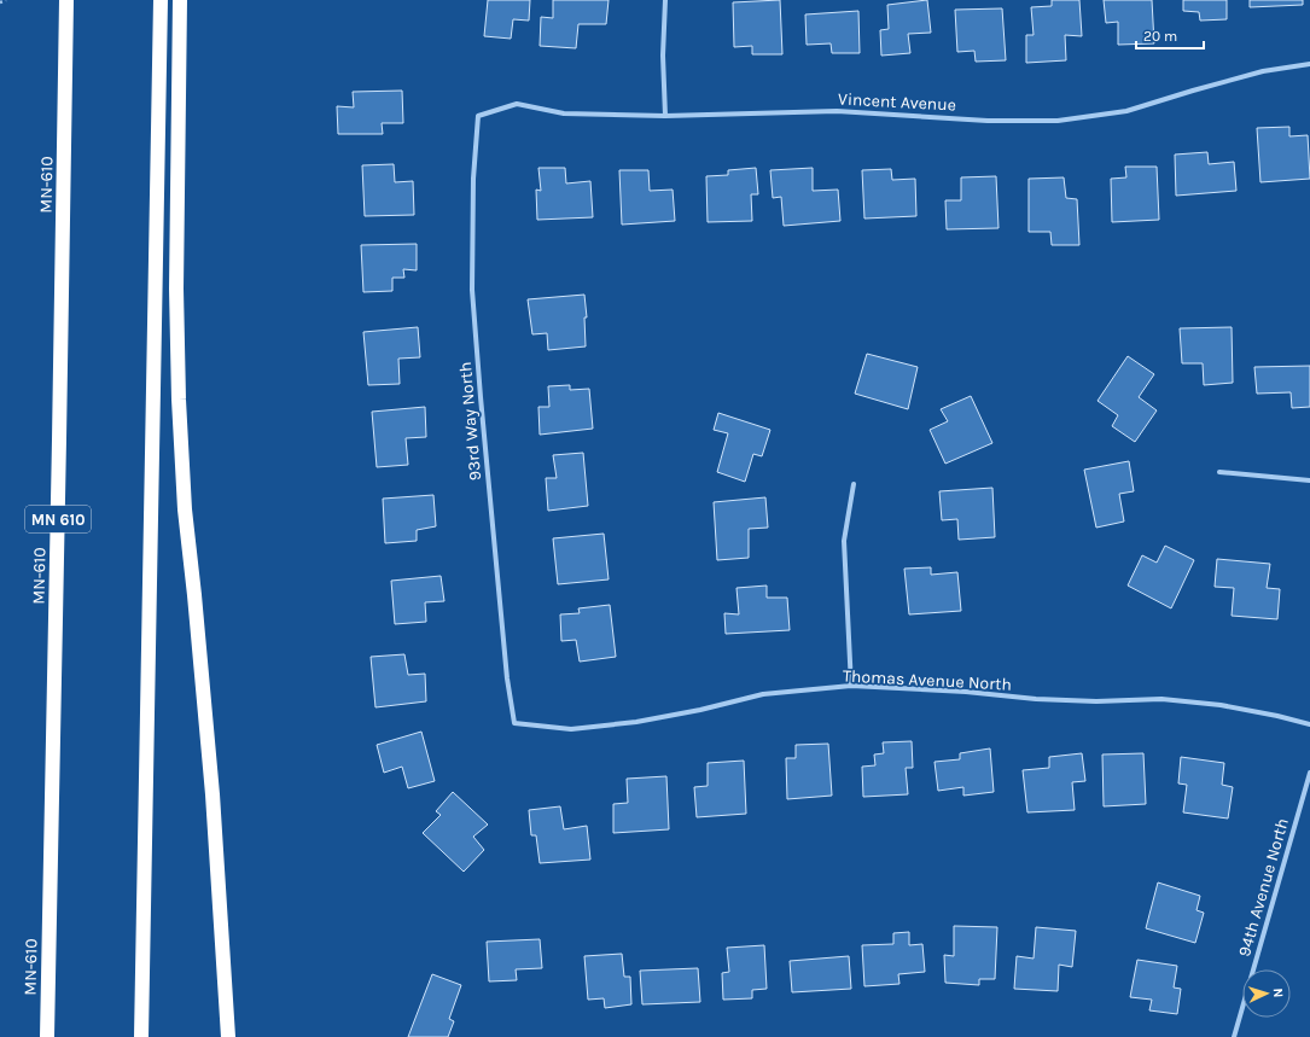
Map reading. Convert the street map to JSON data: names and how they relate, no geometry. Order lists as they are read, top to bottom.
{
  "streets": {
    "highway": ["MN-610", "MN 610"],
    "street": [
      "Vincent Avenue",
      "93rd Way North",
      "Thomas Avenue North",
      "94th Avenue North"
    ]
  },
  "crossings": [
    ["Vincent Avenue", "93rd Way North"],
    ["93rd Way North", "Thomas Avenue North"]
  ],
  "scale_bar": "20 m",
  "north": "right"
}
